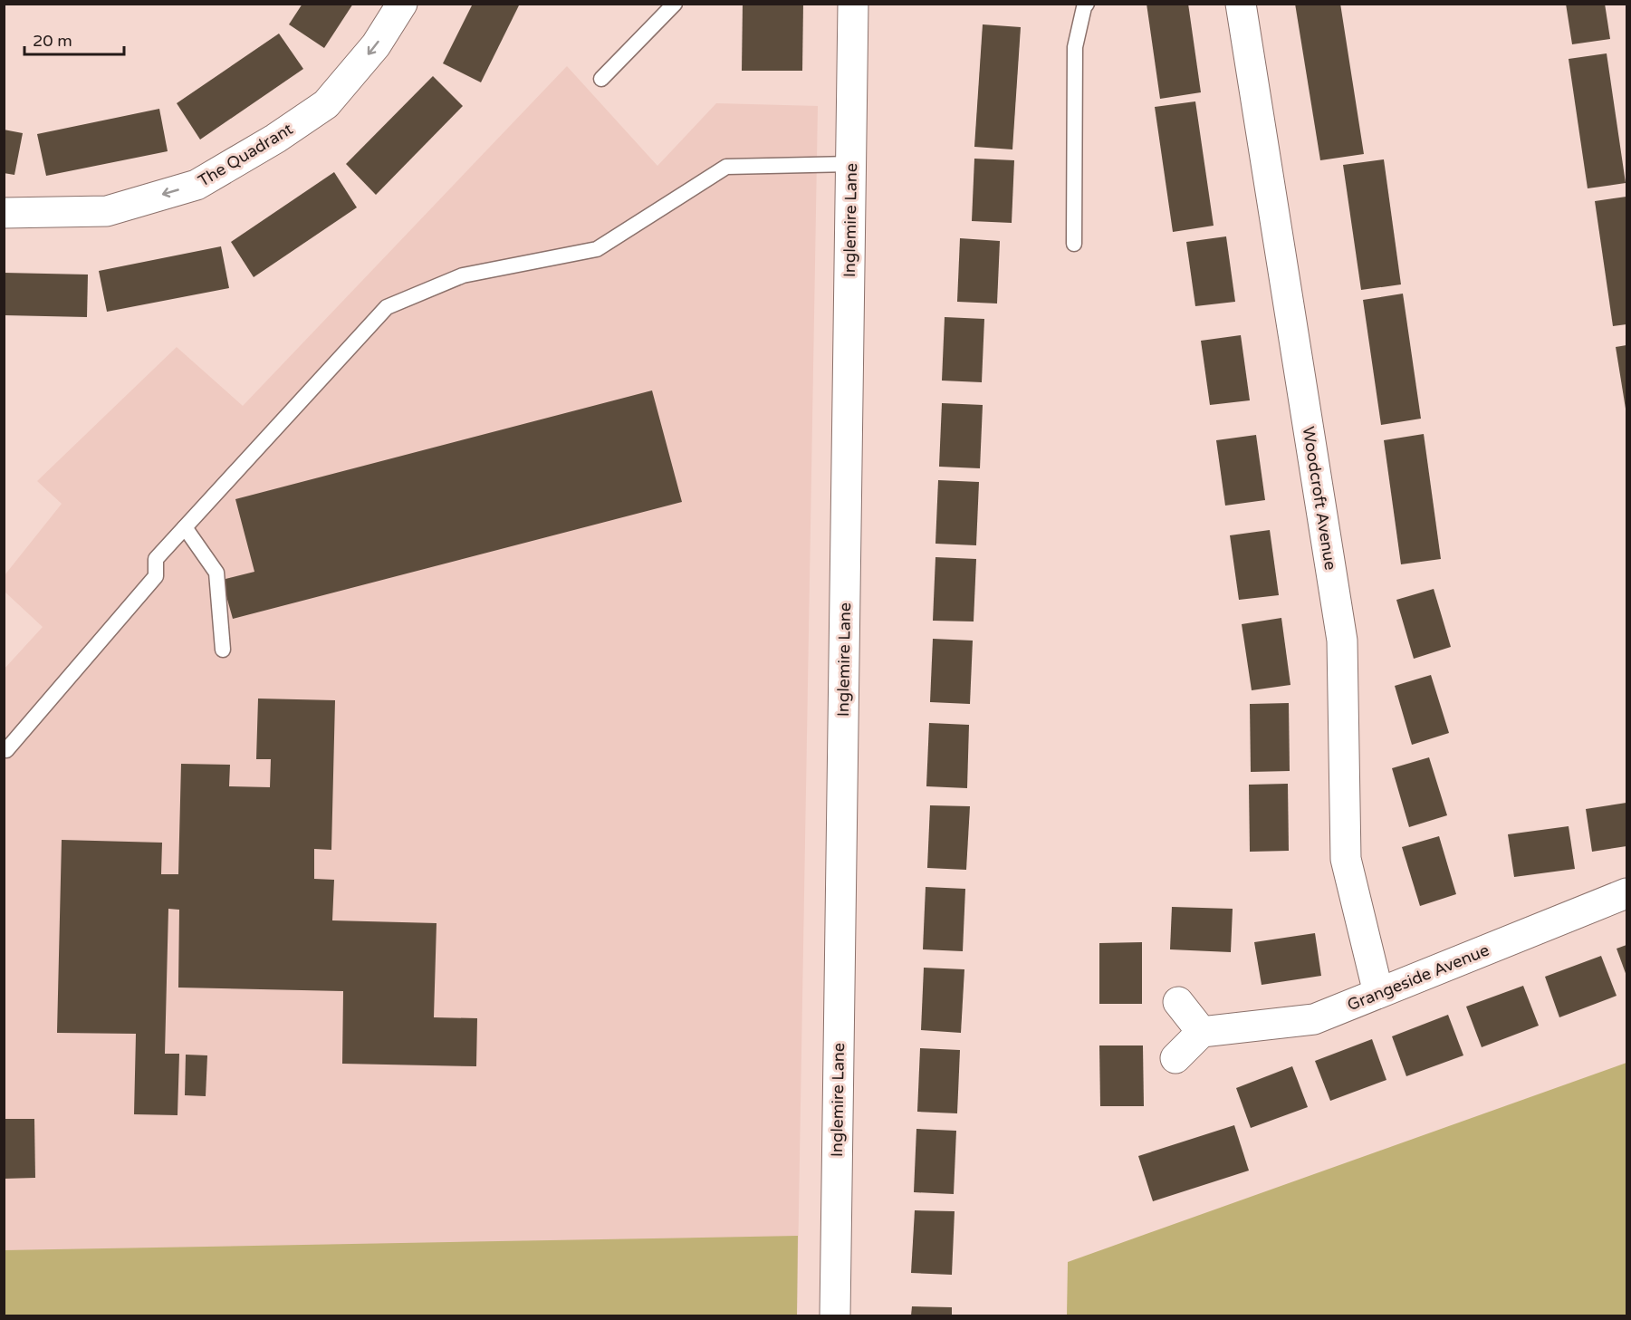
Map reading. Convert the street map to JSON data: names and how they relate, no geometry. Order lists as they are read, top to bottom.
{
  "streets": {
    "street": [
      "The Quadrant",
      "Inglemire Lane",
      "Woodcroft Avenue",
      "Grangeside Avenue"
    ]
  },
  "crossings": [
    ["Woodcroft Avenue", "Grangeside Avenue"]
  ],
  "one_way": ["The Quadrant"],
  "scale_bar": "20 m"
}
